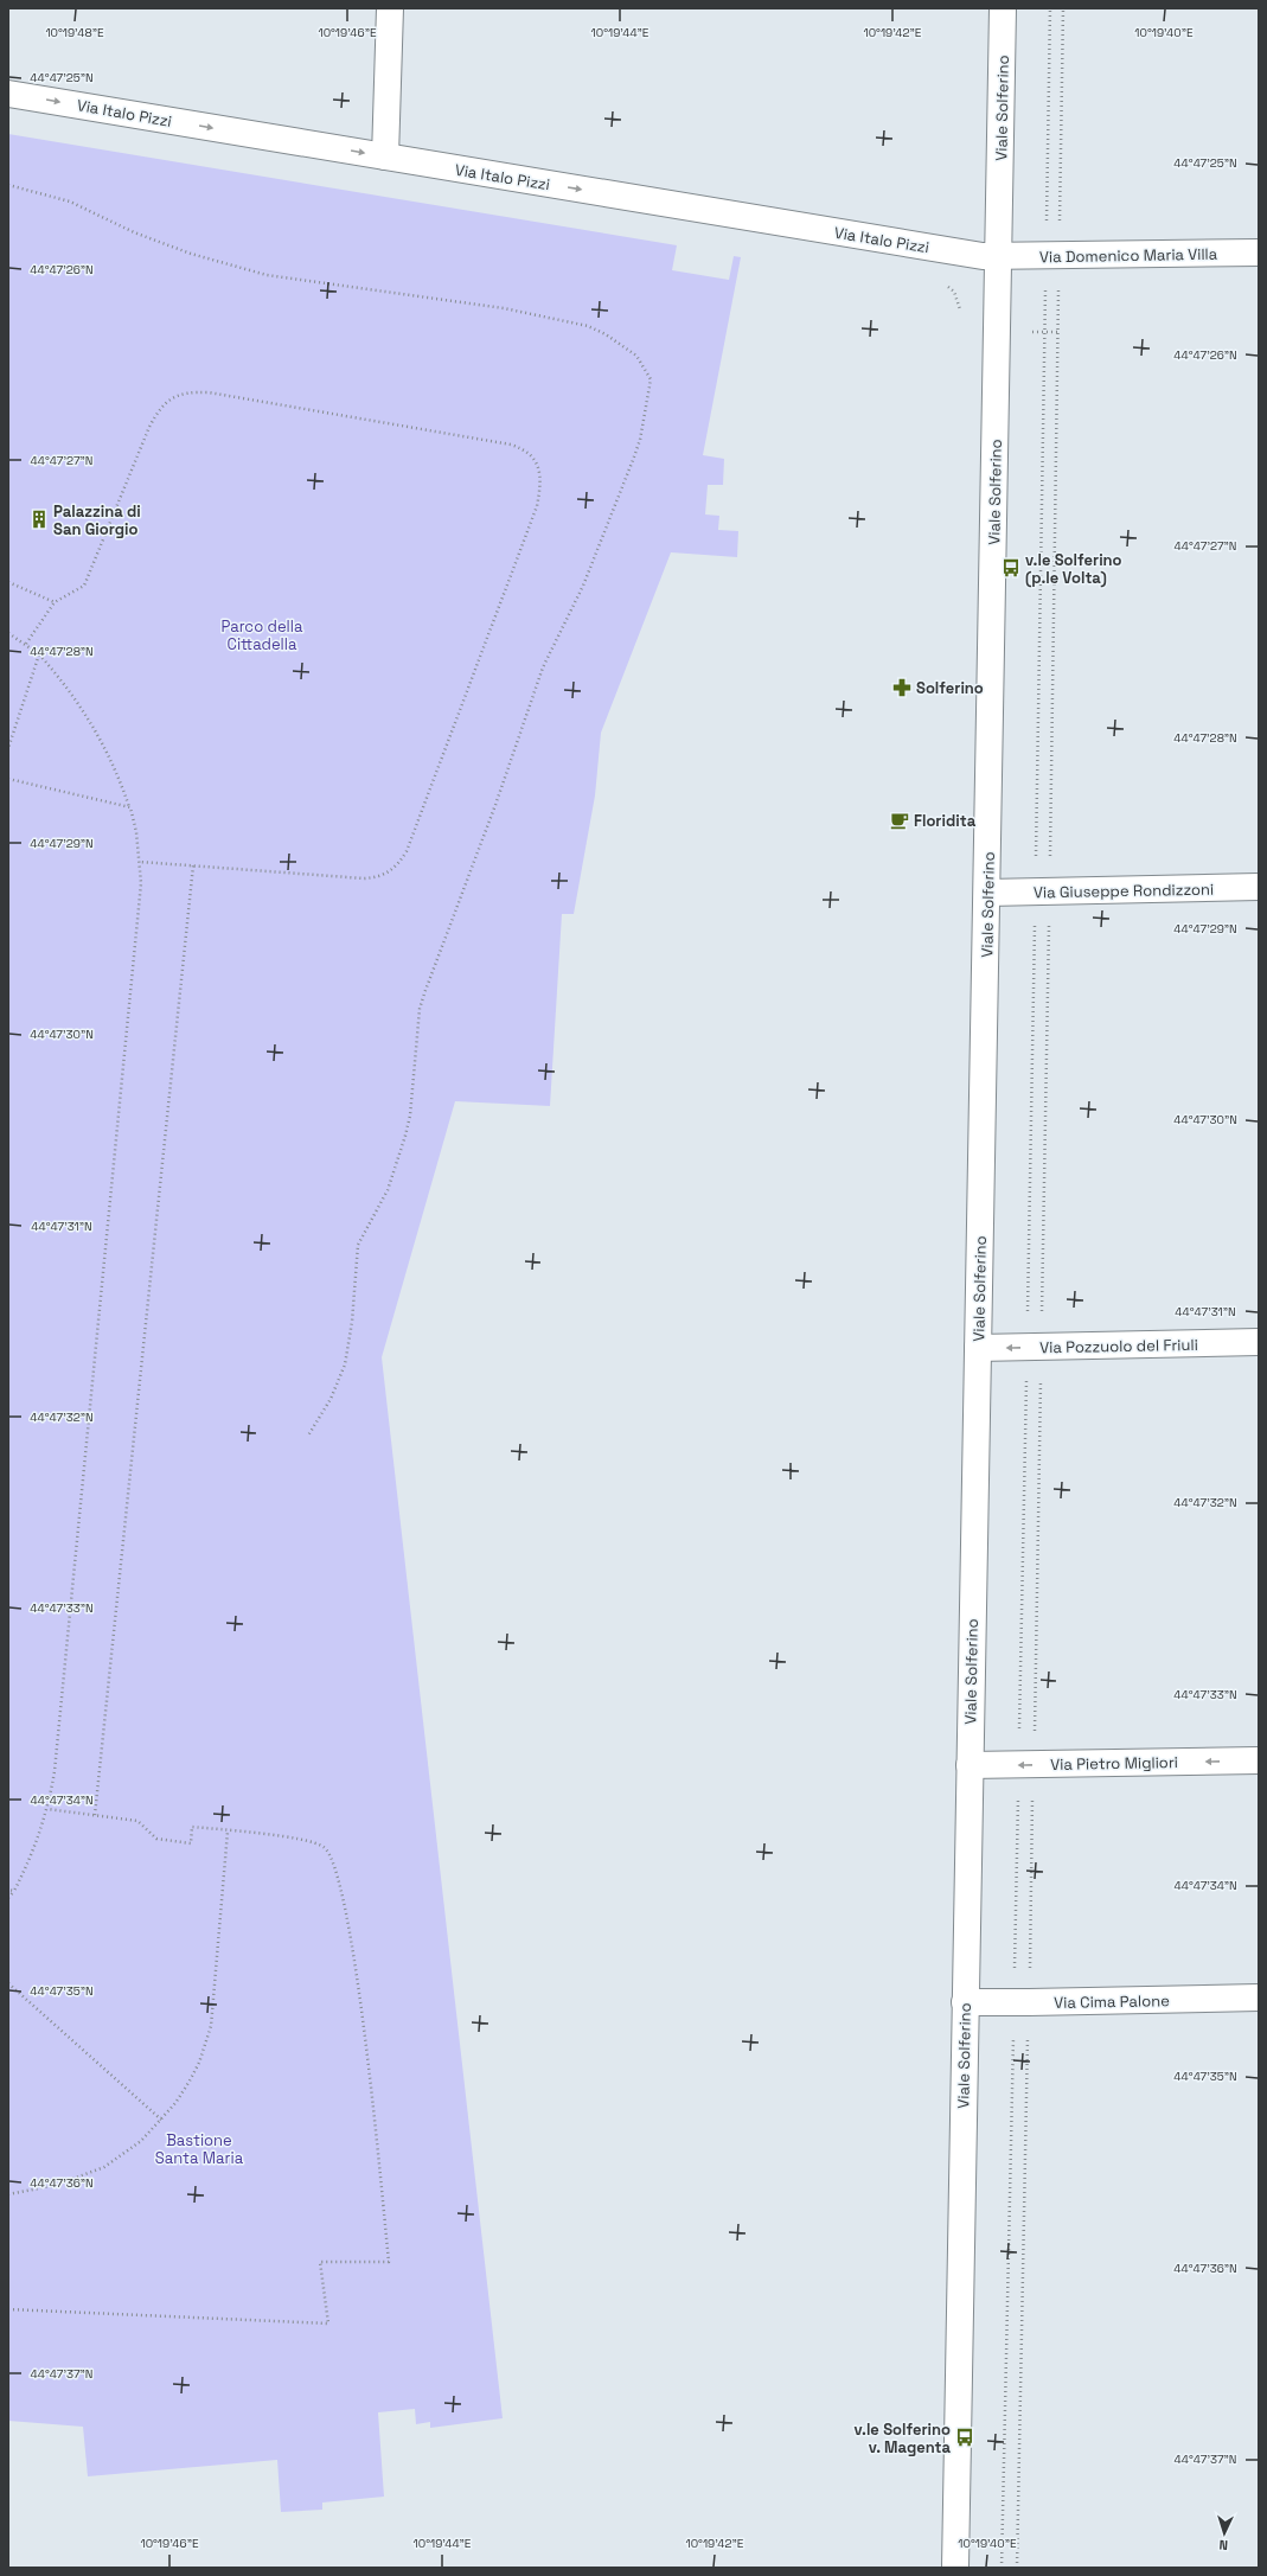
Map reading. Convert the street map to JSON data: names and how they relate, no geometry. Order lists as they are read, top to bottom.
{
  "streets": {
    "street": [
      "Viale Solferino",
      "Via Italo Pizzi",
      "Via Domenico Maria Villa",
      "Via Giuseppe Rondizzoni",
      "Via Pozzuolo del Friuli",
      "Via Pietro Migliori",
      "Via Cima Palone"
    ]
  },
  "crossings": [
    ["Viale Solferino", "Via Italo Pizzi"],
    ["Viale Solferino", "Via Domenico Maria Villa"],
    ["Viale Solferino", "Via Giuseppe Rondizzoni"],
    ["Viale Solferino", "Via Pozzuolo del Friuli"],
    ["Viale Solferino", "Via Pietro Migliori"],
    ["Viale Solferino", "Via Cima Palone"],
    ["Via Italo Pizzi", "Via Domenico Maria Villa"]
  ],
  "one_way": ["Via Italo Pizzi", "Via Pietro Migliori"],
  "parks": ["Parco della Cittadella", "Bastione Santa Maria"],
  "places": {
    "building": ["Palazzina di San Giorgio"],
    "bus stop": ["v.le Solferino (p.le Volta)", "v.le Solferino v. Magenta"],
    "pharmacy": ["Solferino"],
    "cafe": ["Floridita"]
  },
  "north": "bottom",
  "coordinates": [
    "10°19'48\"E",
    "10°19'46\"E",
    "10°19'44\"E",
    "10°19'42\"E",
    "10°19'40\"E",
    "44°47'25\"N",
    "44°47'26\"N",
    "44°47'27\"N",
    "44°47'28\"N",
    "44°47'29\"N",
    "44°47'30\"N",
    "44°47'31\"N",
    "44°47'32\"N",
    "44°47'33\"N",
    "44°47'34\"N",
    "44°47'35\"N",
    "44°47'36\"N",
    "44°47'37\"N"
  ]
}
